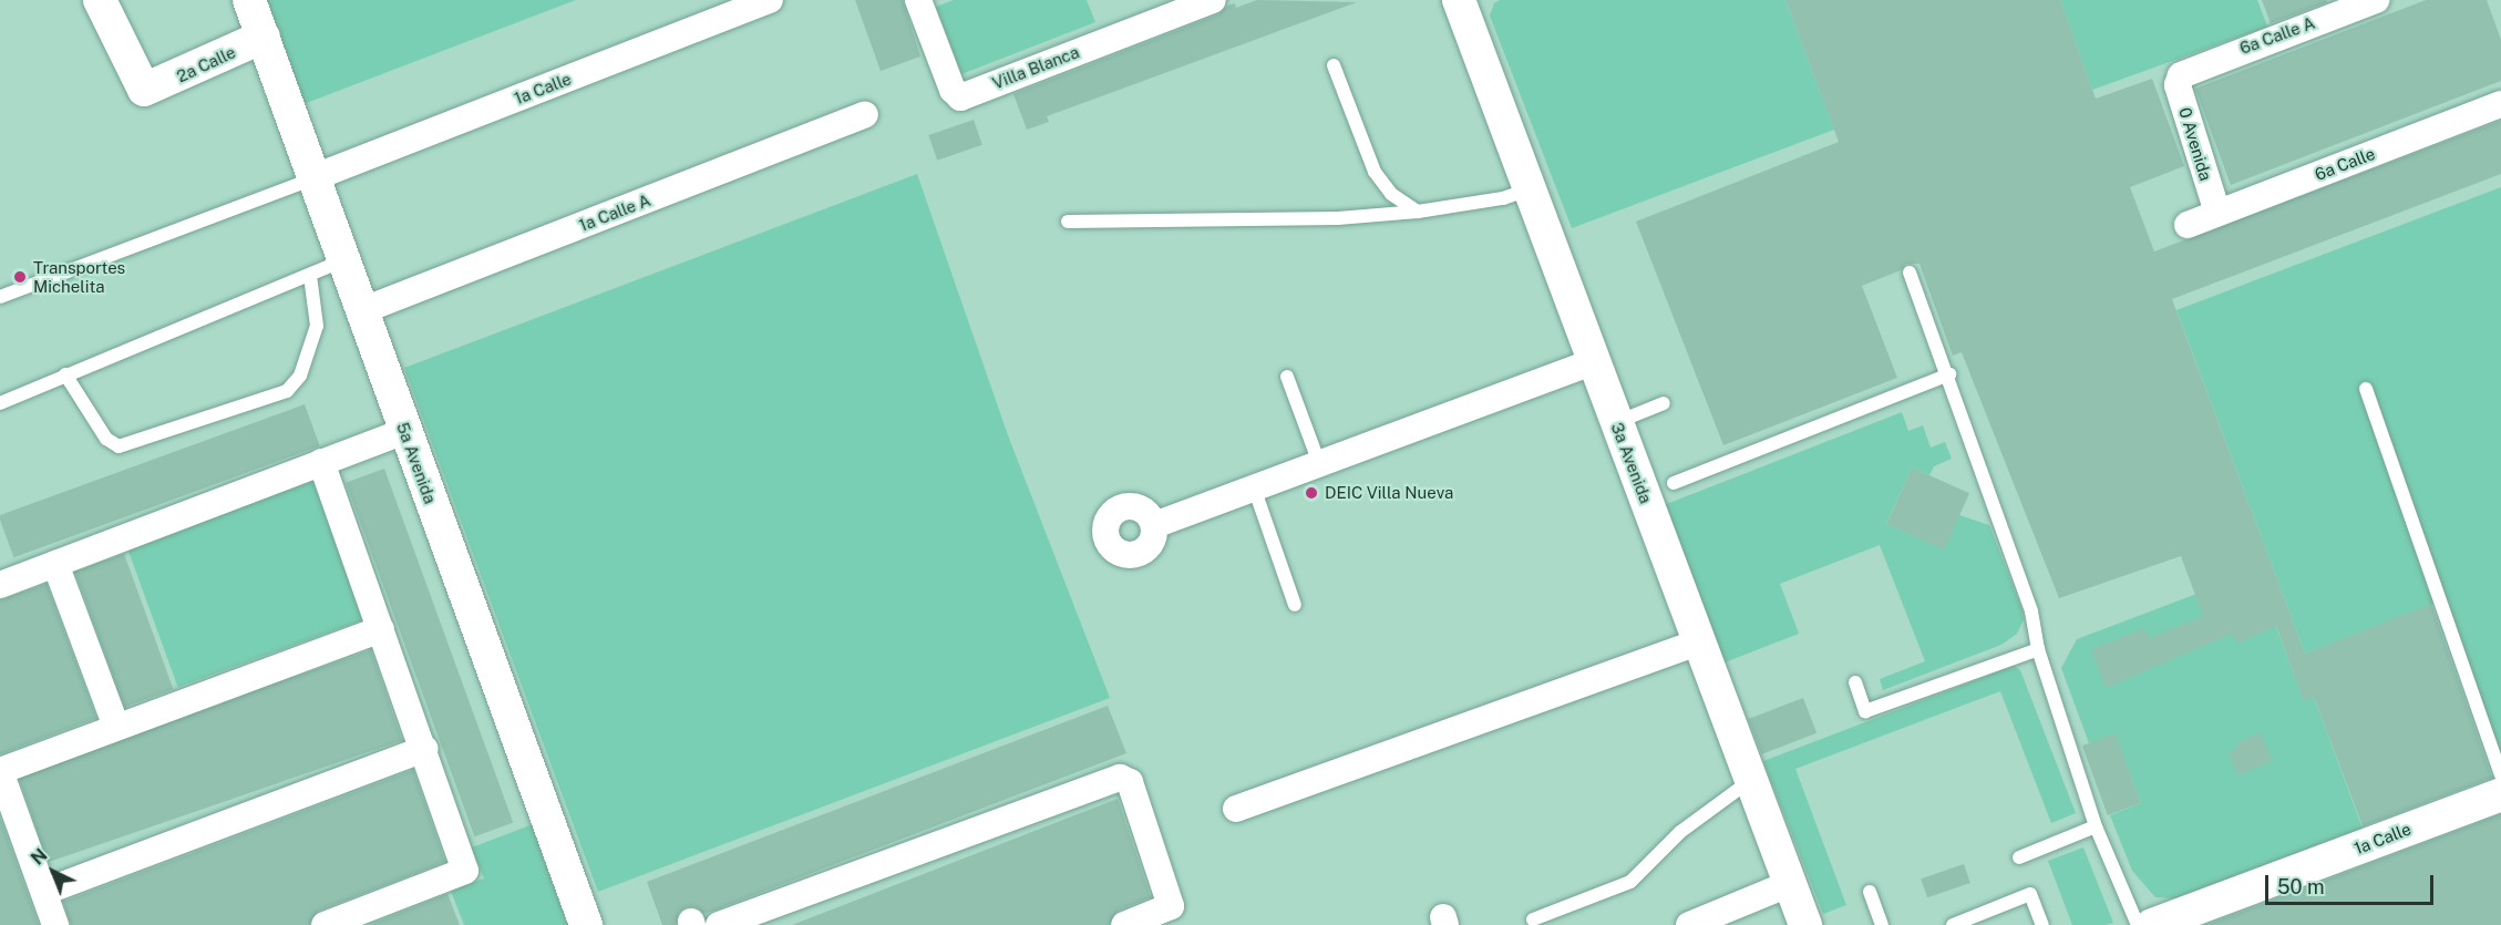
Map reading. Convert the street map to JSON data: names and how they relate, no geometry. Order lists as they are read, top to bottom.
{
  "streets": {
    "street": [
      "6a Calle A",
      "2a Calle",
      "Villa Blanca",
      "1a Calle",
      "0 Avenida",
      "6a Calle",
      "1a Calle A",
      "5a Avenida",
      "3a Avenida"
    ]
  },
  "crossings": [
    ["6a Calle A", "0 Avenida"],
    ["2a Calle", "5a Avenida"],
    ["1a Calle", "5a Avenida"],
    ["0 Avenida", "6a Calle"],
    ["1a Calle A", "5a Avenida"]
  ],
  "places": ["Transportes Michelita", "DEIC Villa Nueva"],
  "scale_bar": "50 m",
  "north": "top left"
}
